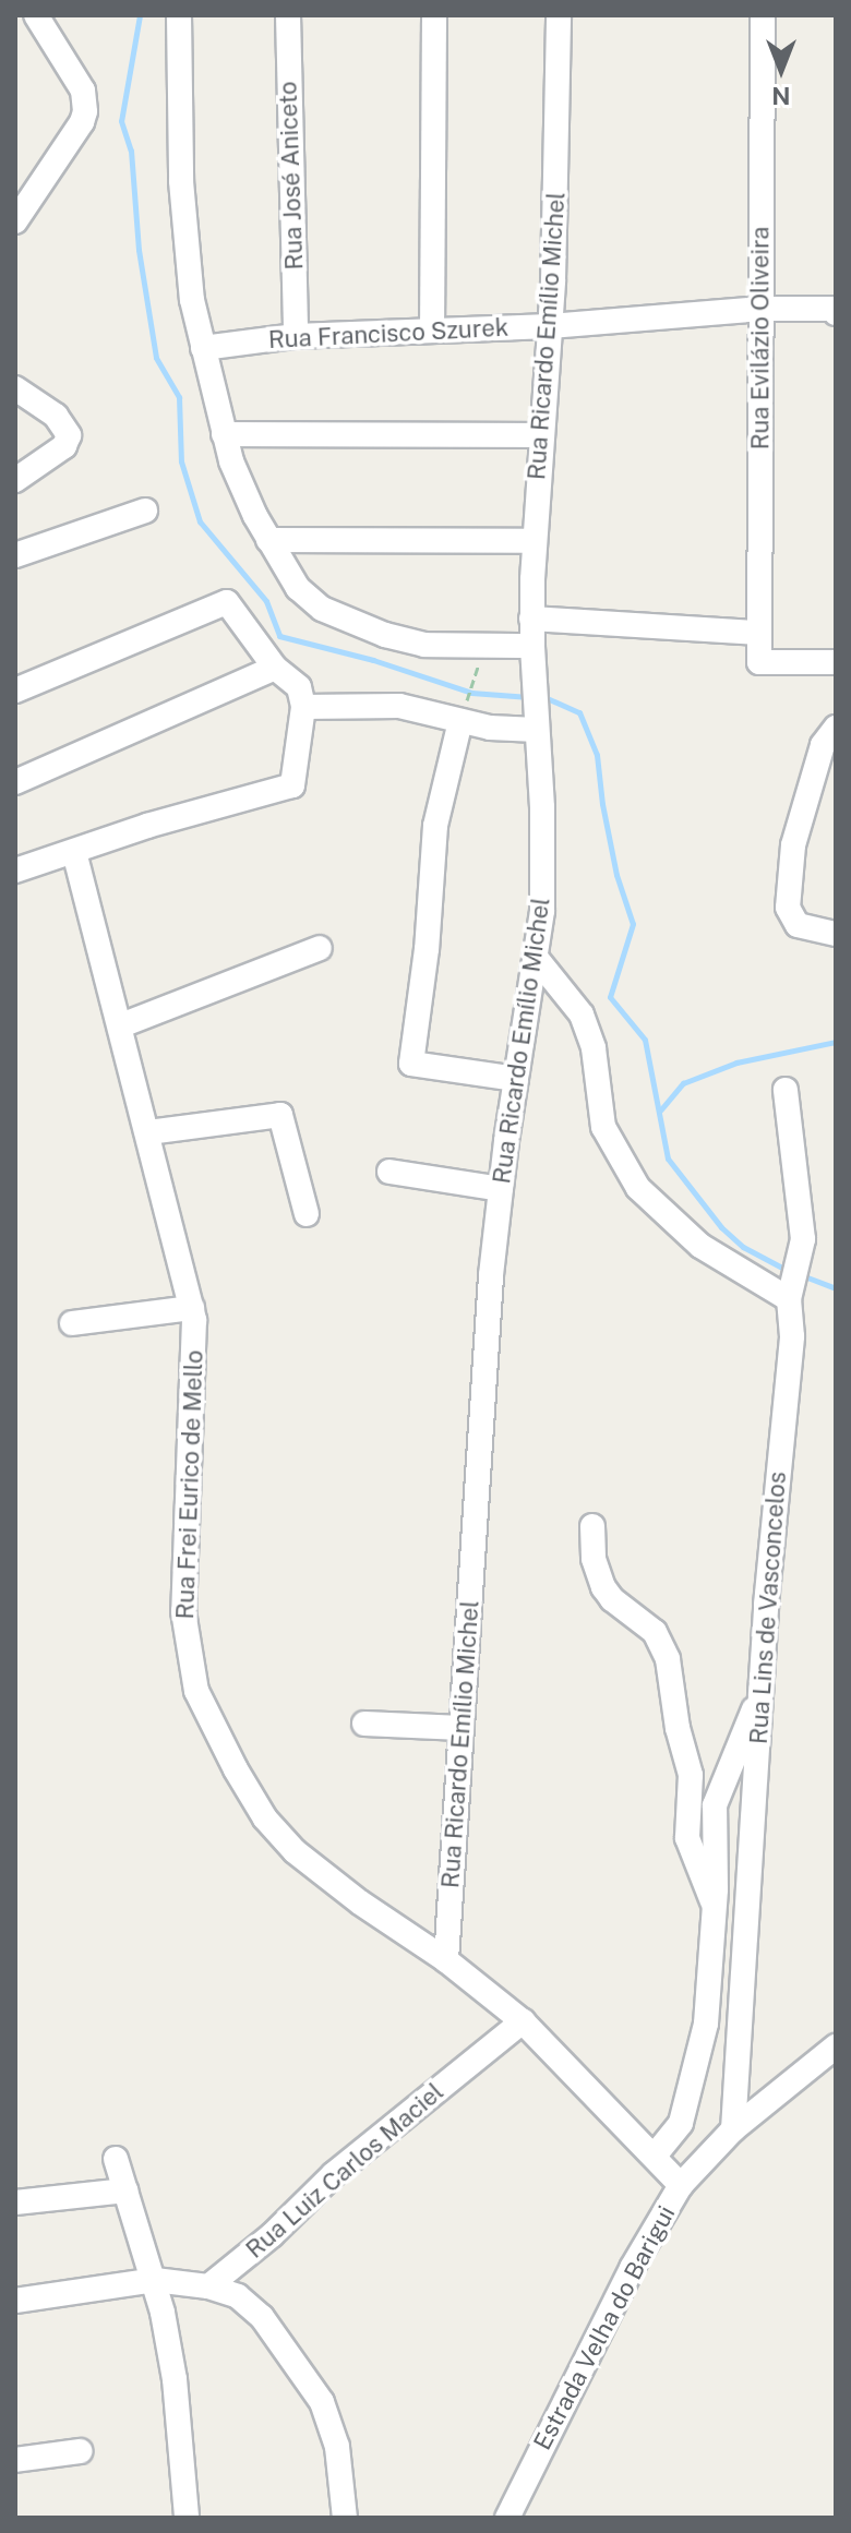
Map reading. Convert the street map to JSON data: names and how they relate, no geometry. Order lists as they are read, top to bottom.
{
  "streets": {
    "street": [
      "Rua José Aniceto",
      "Rua Francisco Szurek",
      "Rua Ricardo Emílio Michel",
      "Rua Evilázio Oliveira",
      "Rua Frei Eurico de Mello",
      "Rua Lins de Vasconcelos",
      "Rua Luiz Carlos Maciel",
      "Estrada Velha do Barigui"
    ]
  },
  "crossings": [
    ["Rua José Aniceto", "Rua Francisco Szurek"],
    ["Rua Francisco Szurek", "Rua Ricardo Emílio Michel"],
    ["Rua Francisco Szurek", "Rua Evilázio Oliveira"],
    ["Rua Ricardo Emílio Michel", "Rua Frei Eurico de Mello"],
    ["Rua Frei Eurico de Mello", "Rua Luiz Carlos Maciel"],
    ["Rua Frei Eurico de Mello", "Estrada Velha do Barigui"],
    ["Rua Lins de Vasconcelos", "Estrada Velha do Barigui"]
  ],
  "north": "bottom"
}
